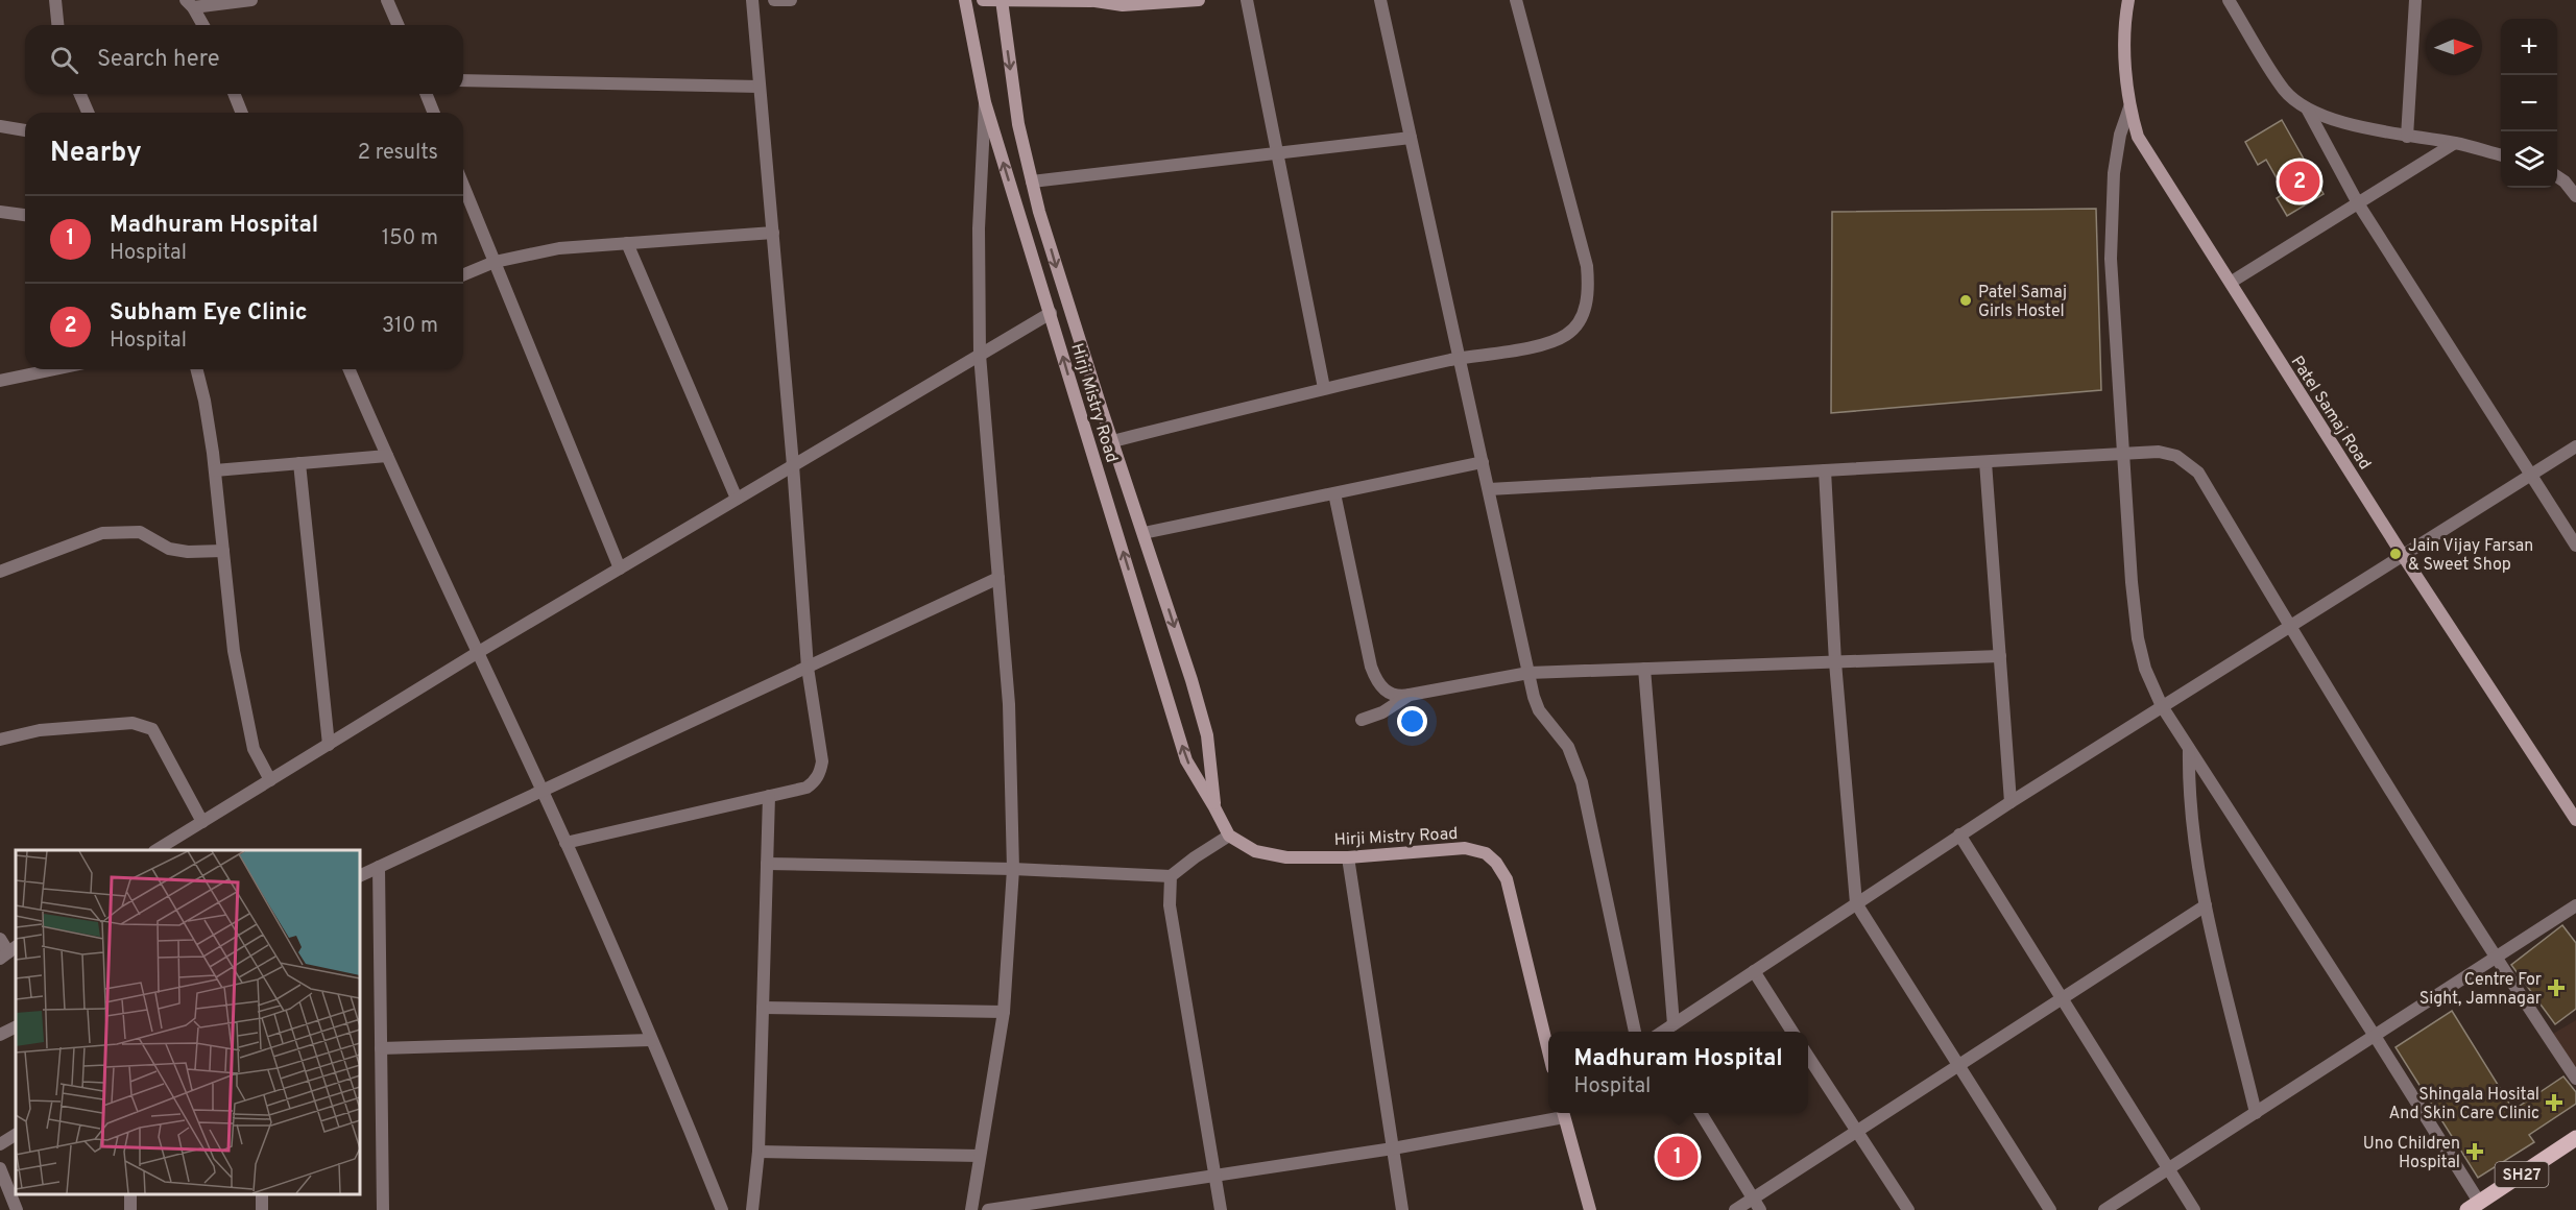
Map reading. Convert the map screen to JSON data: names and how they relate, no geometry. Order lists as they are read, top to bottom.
{
  "streets": {
    "main road": ["Hirji Mistry Road", "Patel Samaj Road", "SH27"]
  },
  "places": {
    "other": ["Patel Samaj Girls Hostel", "Jain Vijay Farsan & Sweet Shop"],
    "health": ["Centre For Sight, Jamnagar", "Shingala Hosital And Skin Care Clinic", "Uno Children Hospital"]
  },
  "north": "right",
  "page": {
    "map_buttons": ["+", "−"],
    "search": "Search here",
    "heading": ["Nearby", "2 results"],
    "pins": ["2", "1"],
    "list": [
      {
        "mark": "1",
        "name": "Madhuram Hospital",
        "note": "Hospital",
        "value": "150 m"
      },
      {
        "mark": "2",
        "name": "Subham Eye Clinic",
        "note": "Hospital",
        "value": "310 m"
      }
    ],
    "popup": ["Madhuram Hospital", "Hospital"]
  }
}
